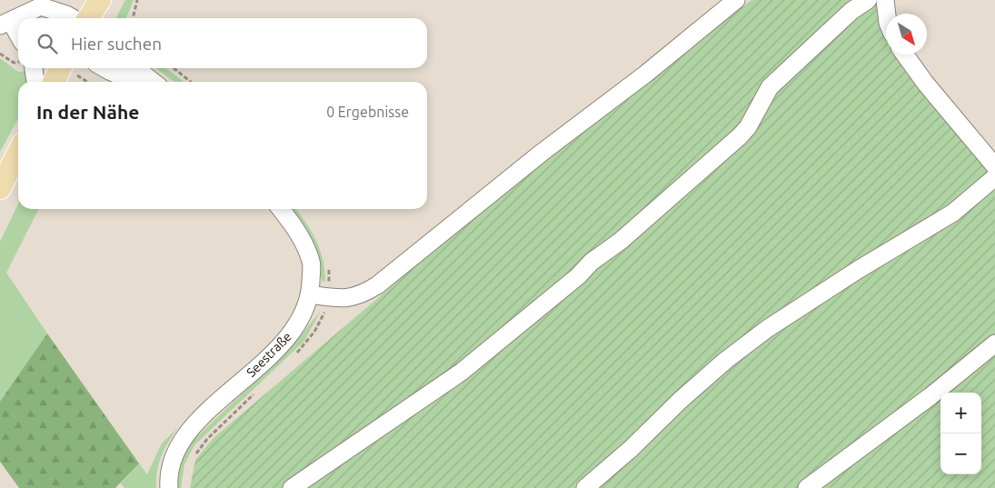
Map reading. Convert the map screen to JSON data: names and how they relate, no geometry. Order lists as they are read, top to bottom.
{
  "streets": {
    "street": ["Seestraße"]
  },
  "north": "bottom right",
  "page": {
    "search": "Hier suchen",
    "heading": ["In der Nähe", "0 Ergebnisse"],
    "map_buttons": ["+", "−"]
  }
}
